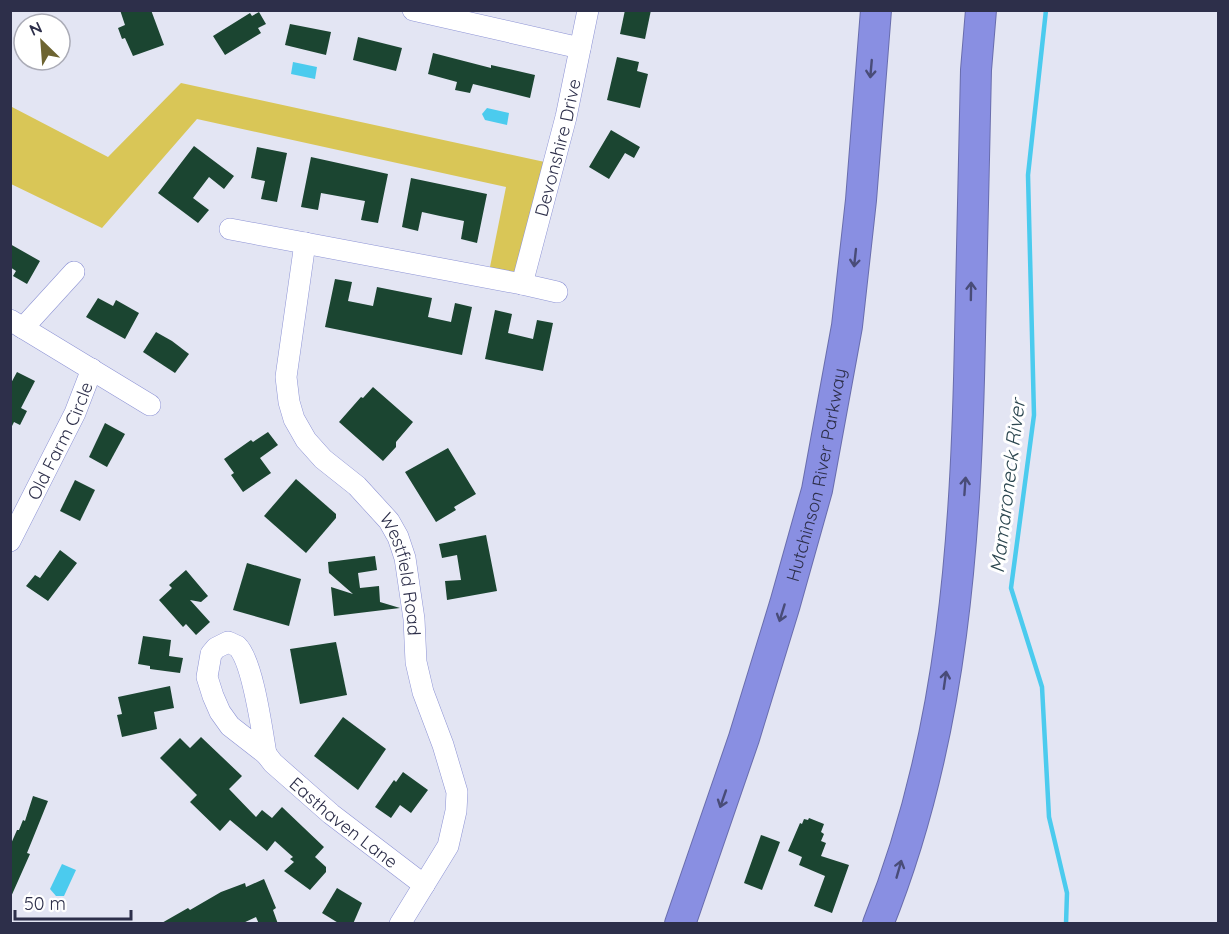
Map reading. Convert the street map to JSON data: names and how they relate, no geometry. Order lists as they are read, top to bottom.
{
  "streets": {
    "highway": ["Hutchinson River Parkway"],
    "street": [
      "Devonshire Drive",
      "Old Farm Circle",
      "Westfield Road",
      "Easthaven Lane"
    ]
  },
  "crossings": [
    ["Westfield Road", "Easthaven Lane"]
  ],
  "water": ["Mamaroneck River"],
  "scale_bar": "50 m",
  "north": "top left"
}
